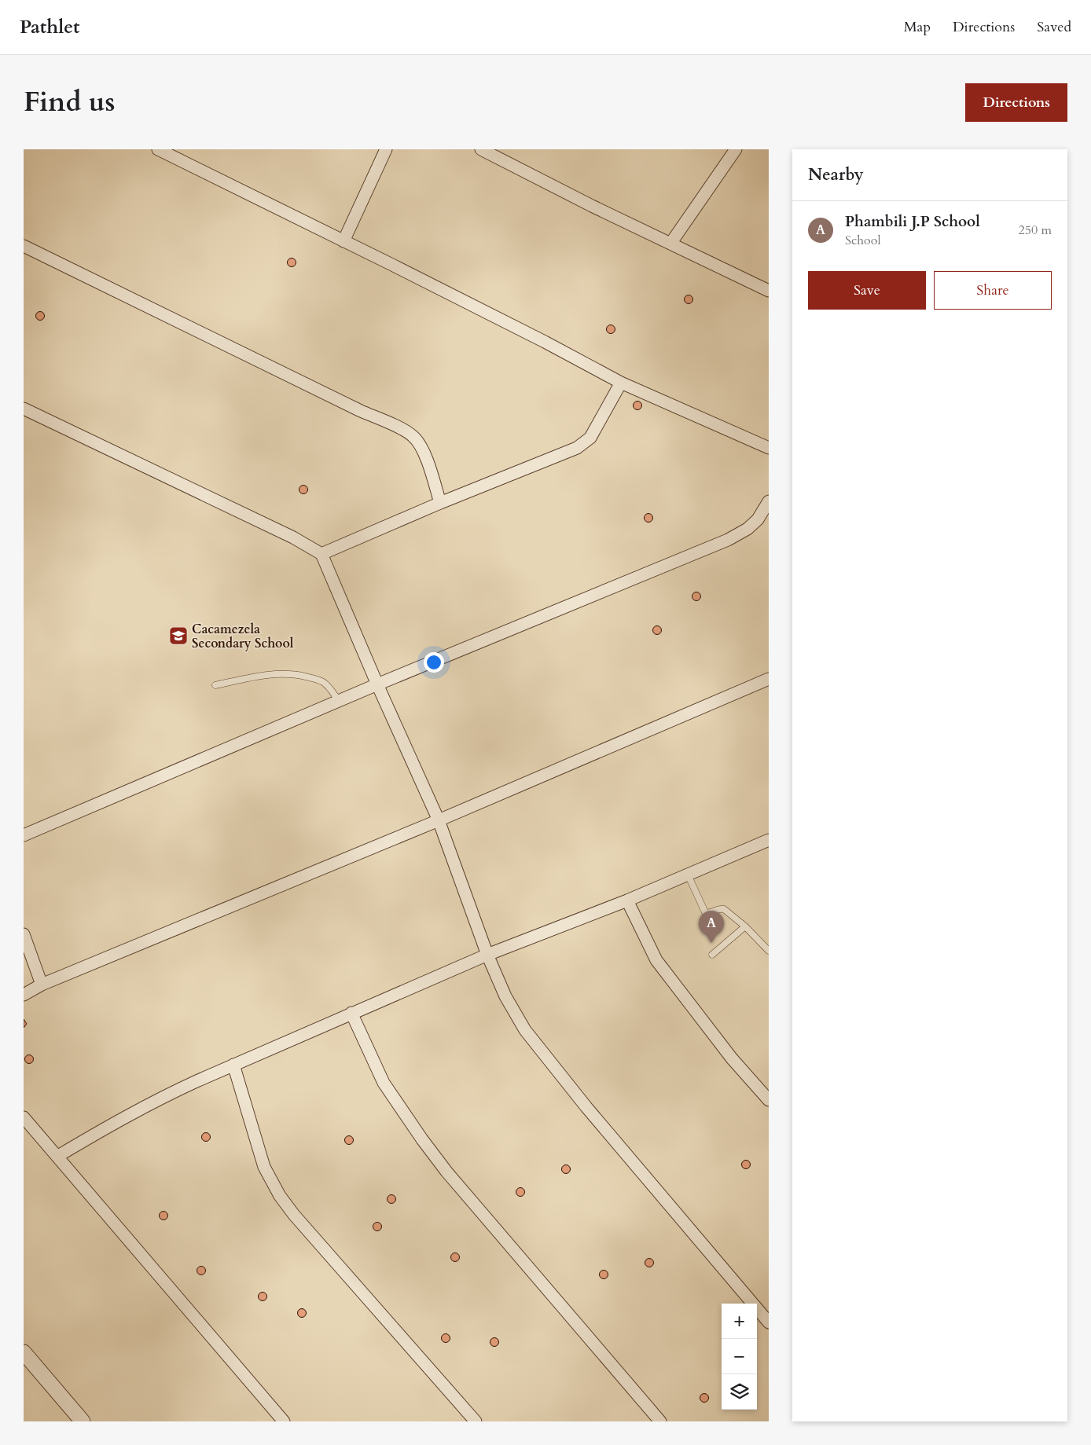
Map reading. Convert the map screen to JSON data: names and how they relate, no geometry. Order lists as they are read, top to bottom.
{
  "places": {
    "school or university": ["Cacamezela Secondary School"]
  },
  "page": {
    "header": "Pathlet",
    "nav": ["Map", "Directions", "Saved"],
    "title": "Find us",
    "buttons": [
      "Directions",
      ["Save", "Share"]
    ],
    "heading": "Nearby",
    "list": [
      {
        "mark": "A",
        "name": "Phambili J.P School",
        "note": "School",
        "value": "250 m"
      }
    ],
    "pins": "A",
    "map_buttons": ["+", "−"]
  }
}
